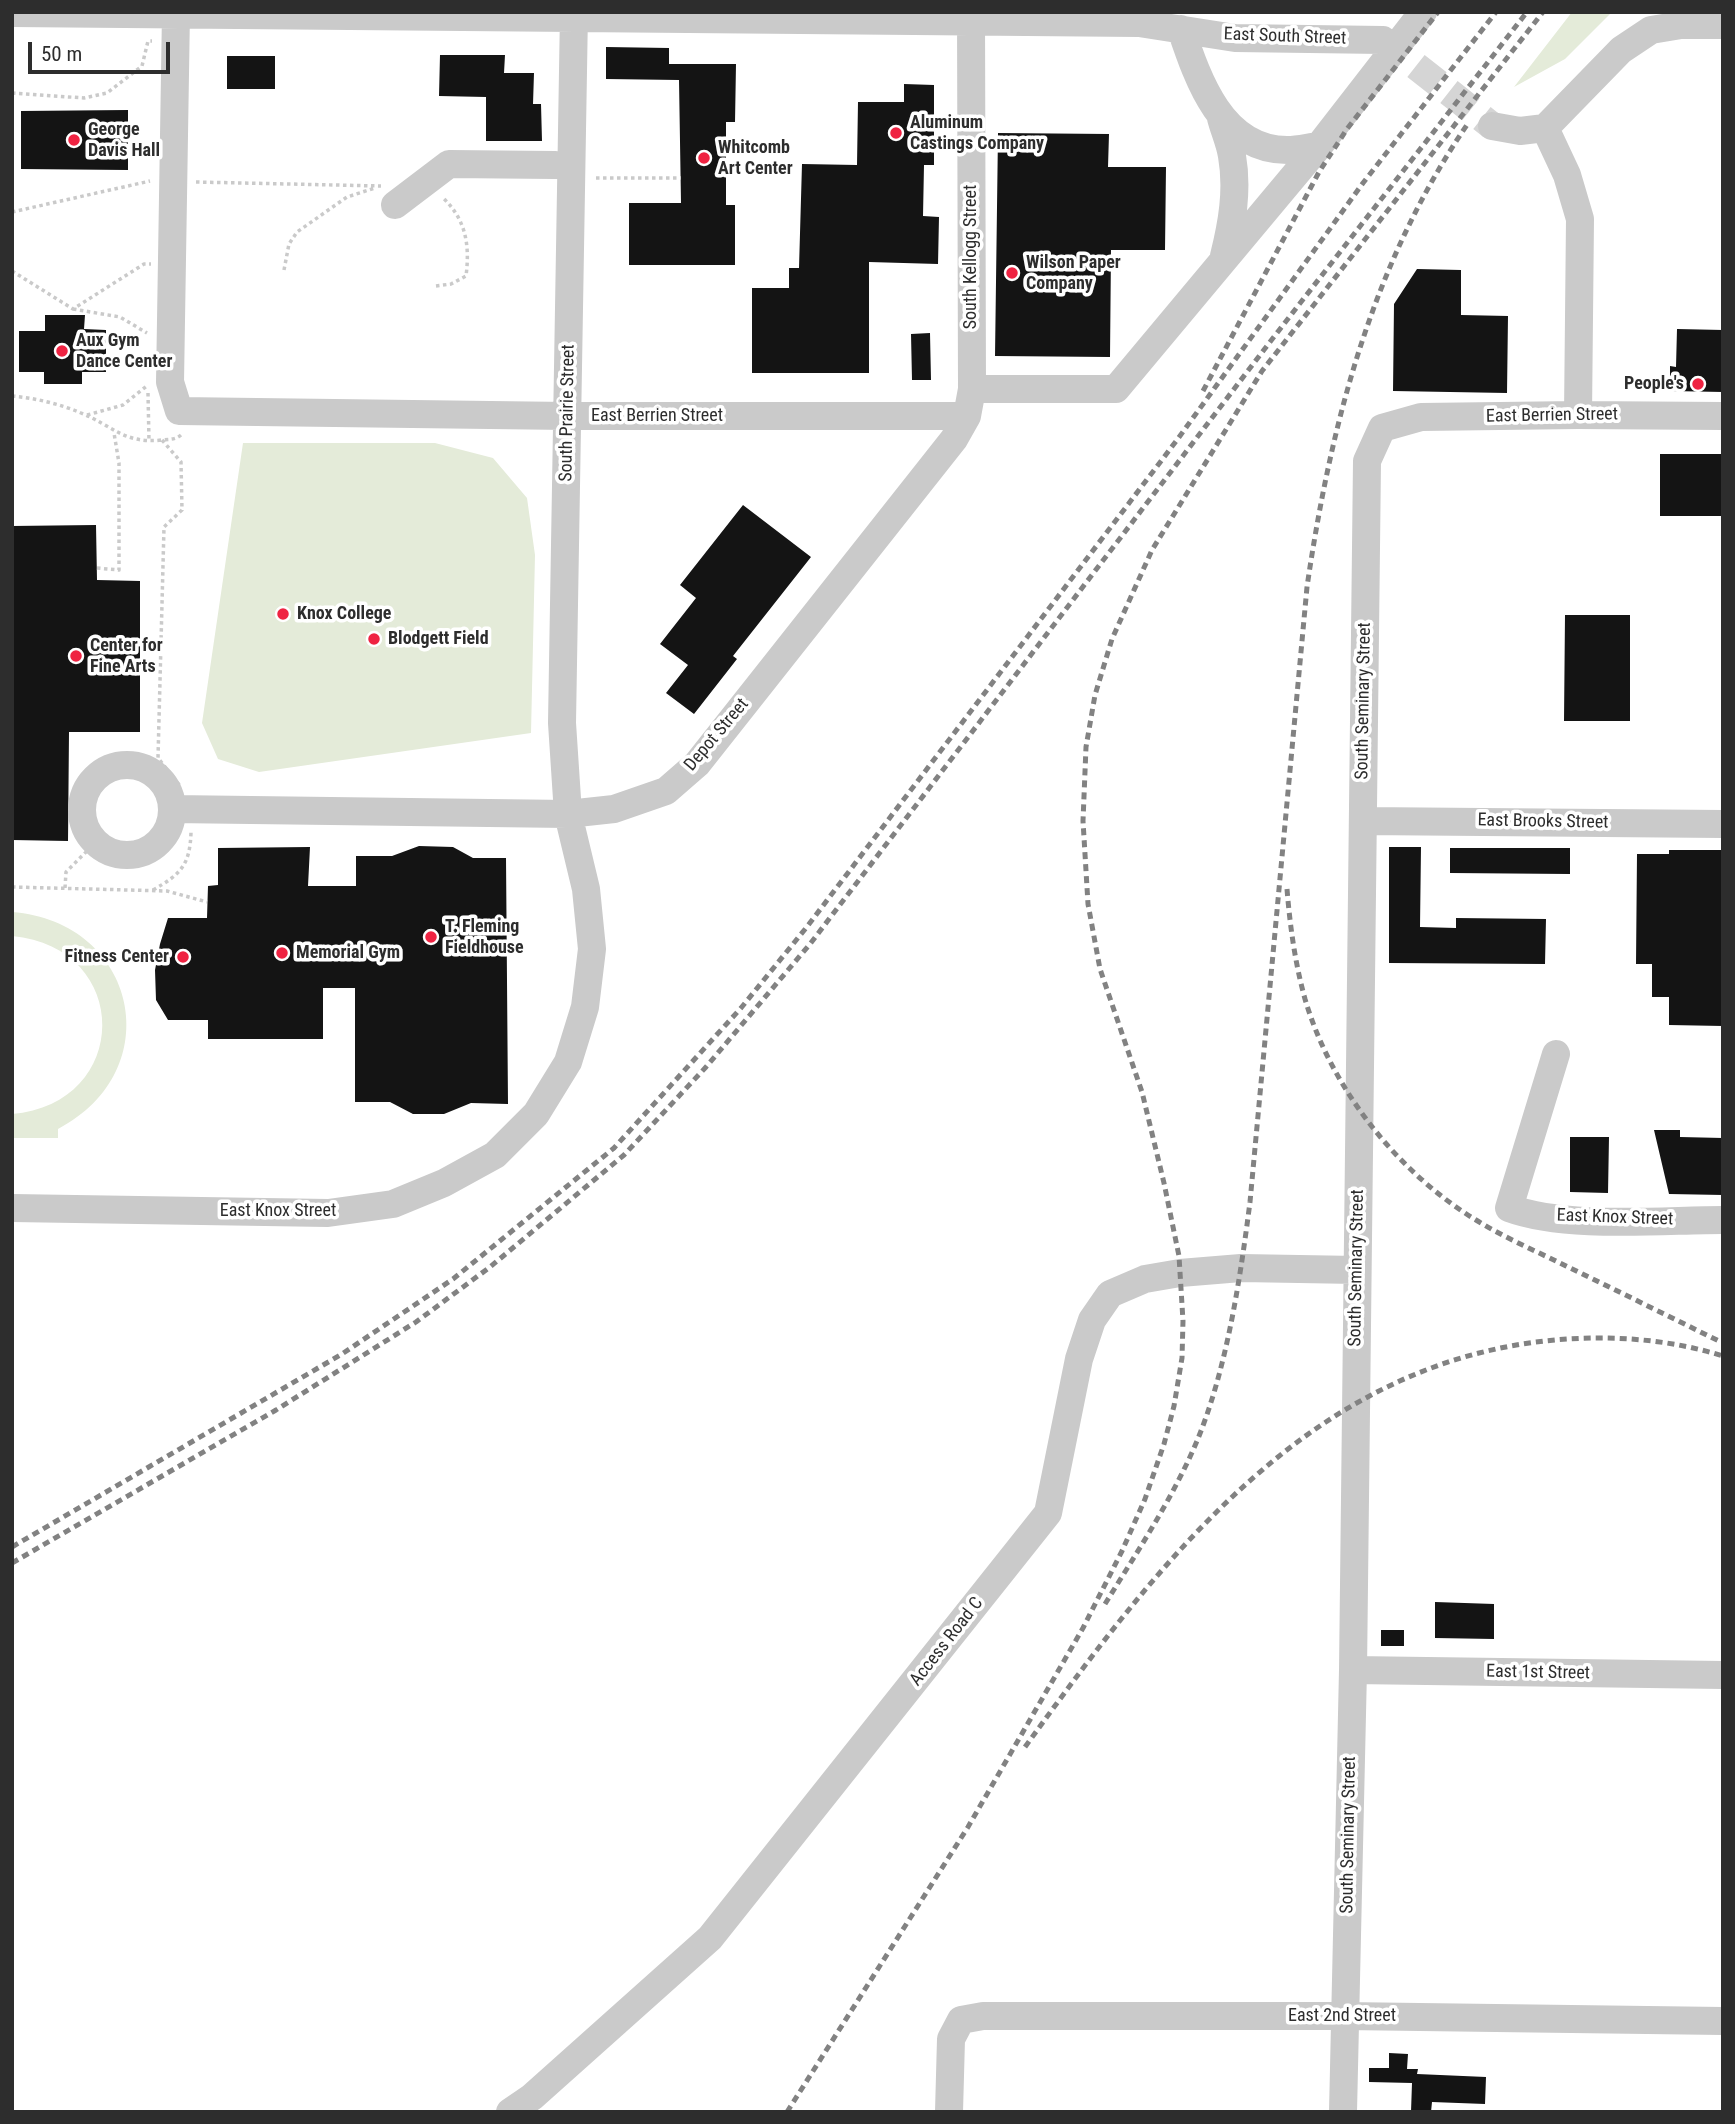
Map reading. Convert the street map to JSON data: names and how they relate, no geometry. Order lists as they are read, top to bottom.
{
  "streets": {
    "street": [
      "East South Street",
      "South Kellogg Street",
      "South Prairie Street",
      "East Berrien Street",
      "South Seminary Street",
      "Depot Street",
      "East Brooks Street",
      "East Knox Street",
      "Access Road C",
      "East 1st Street",
      "East 2nd Street"
    ]
  },
  "crossings": [
    ["East South Street", "South Kellogg Street"],
    ["East South Street", "South Prairie Street"],
    ["South Kellogg Street", "East Berrien Street"],
    ["South Kellogg Street", "Depot Street"],
    ["South Prairie Street", "East Berrien Street"],
    ["South Prairie Street", "Depot Street"],
    ["South Prairie Street", "East Knox Street"],
    ["East Berrien Street", "South Seminary Street"],
    ["East Berrien Street", "Depot Street"],
    ["South Seminary Street", "East Brooks Street"],
    ["South Seminary Street", "Access Road C"],
    ["South Seminary Street", "East 1st Street"],
    ["South Seminary Street", "East 2nd Street"],
    ["Depot Street", "East Knox Street"]
  ],
  "places": [
    "Aluminum Castings Company",
    "George Davis Hall",
    "Whitcomb Art Center",
    "Wilson Paper Company",
    "Aux Gym Dance Center",
    "People's",
    "Knox College",
    "Blodgett Field",
    "Center for Fine Arts",
    "T. Fleming Fieldhouse",
    "Memorial Gym",
    "Fitness Center"
  ],
  "scale_bar": "50 m"
}
